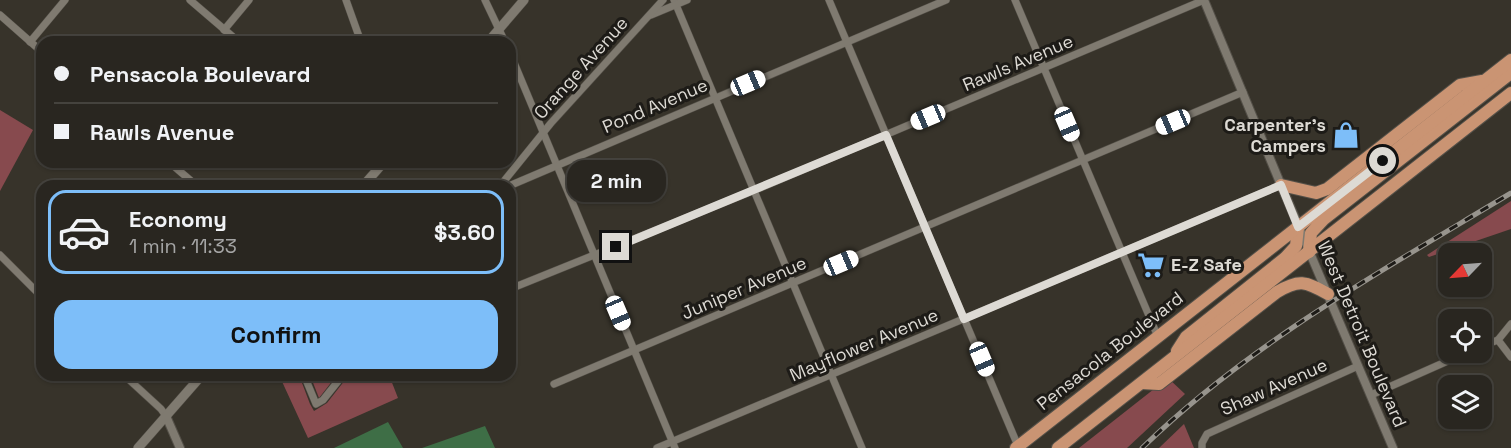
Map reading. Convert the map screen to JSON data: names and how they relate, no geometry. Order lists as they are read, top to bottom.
{
  "streets": {
    "highway": ["Pensacola Boulevard"],
    "street": [
      "Rawls Avenue",
      "Orange Avenue",
      "Pond Avenue",
      "Juniper Avenue",
      "West Detroit Boulevard",
      "Mayflower Avenue",
      "Shaw Avenue"
    ]
  },
  "crossings": [
    ["Rawls Avenue", "West Detroit Boulevard"],
    ["Juniper Avenue", "West Detroit Boulevard"],
    ["West Detroit Boulevard", "Mayflower Avenue"],
    ["West Detroit Boulevard", "Pensacola Boulevard"],
    ["West Detroit Boulevard", "Shaw Avenue"]
  ],
  "places": {
    "shop": ["Carpenter's Campers"],
    "supermarket": ["E-Z Safe"]
  },
  "north": "bottom left",
  "page": {
    "banner": ["Pensacola Boulevard", "Rawls Avenue"],
    "bubble": "2 min",
    "list": [
      {
        "name": "Economy",
        "note": "1 min · 11:33",
        "value": "$3.60"
      }
    ],
    "buttons": "Confirm"
  }
}
